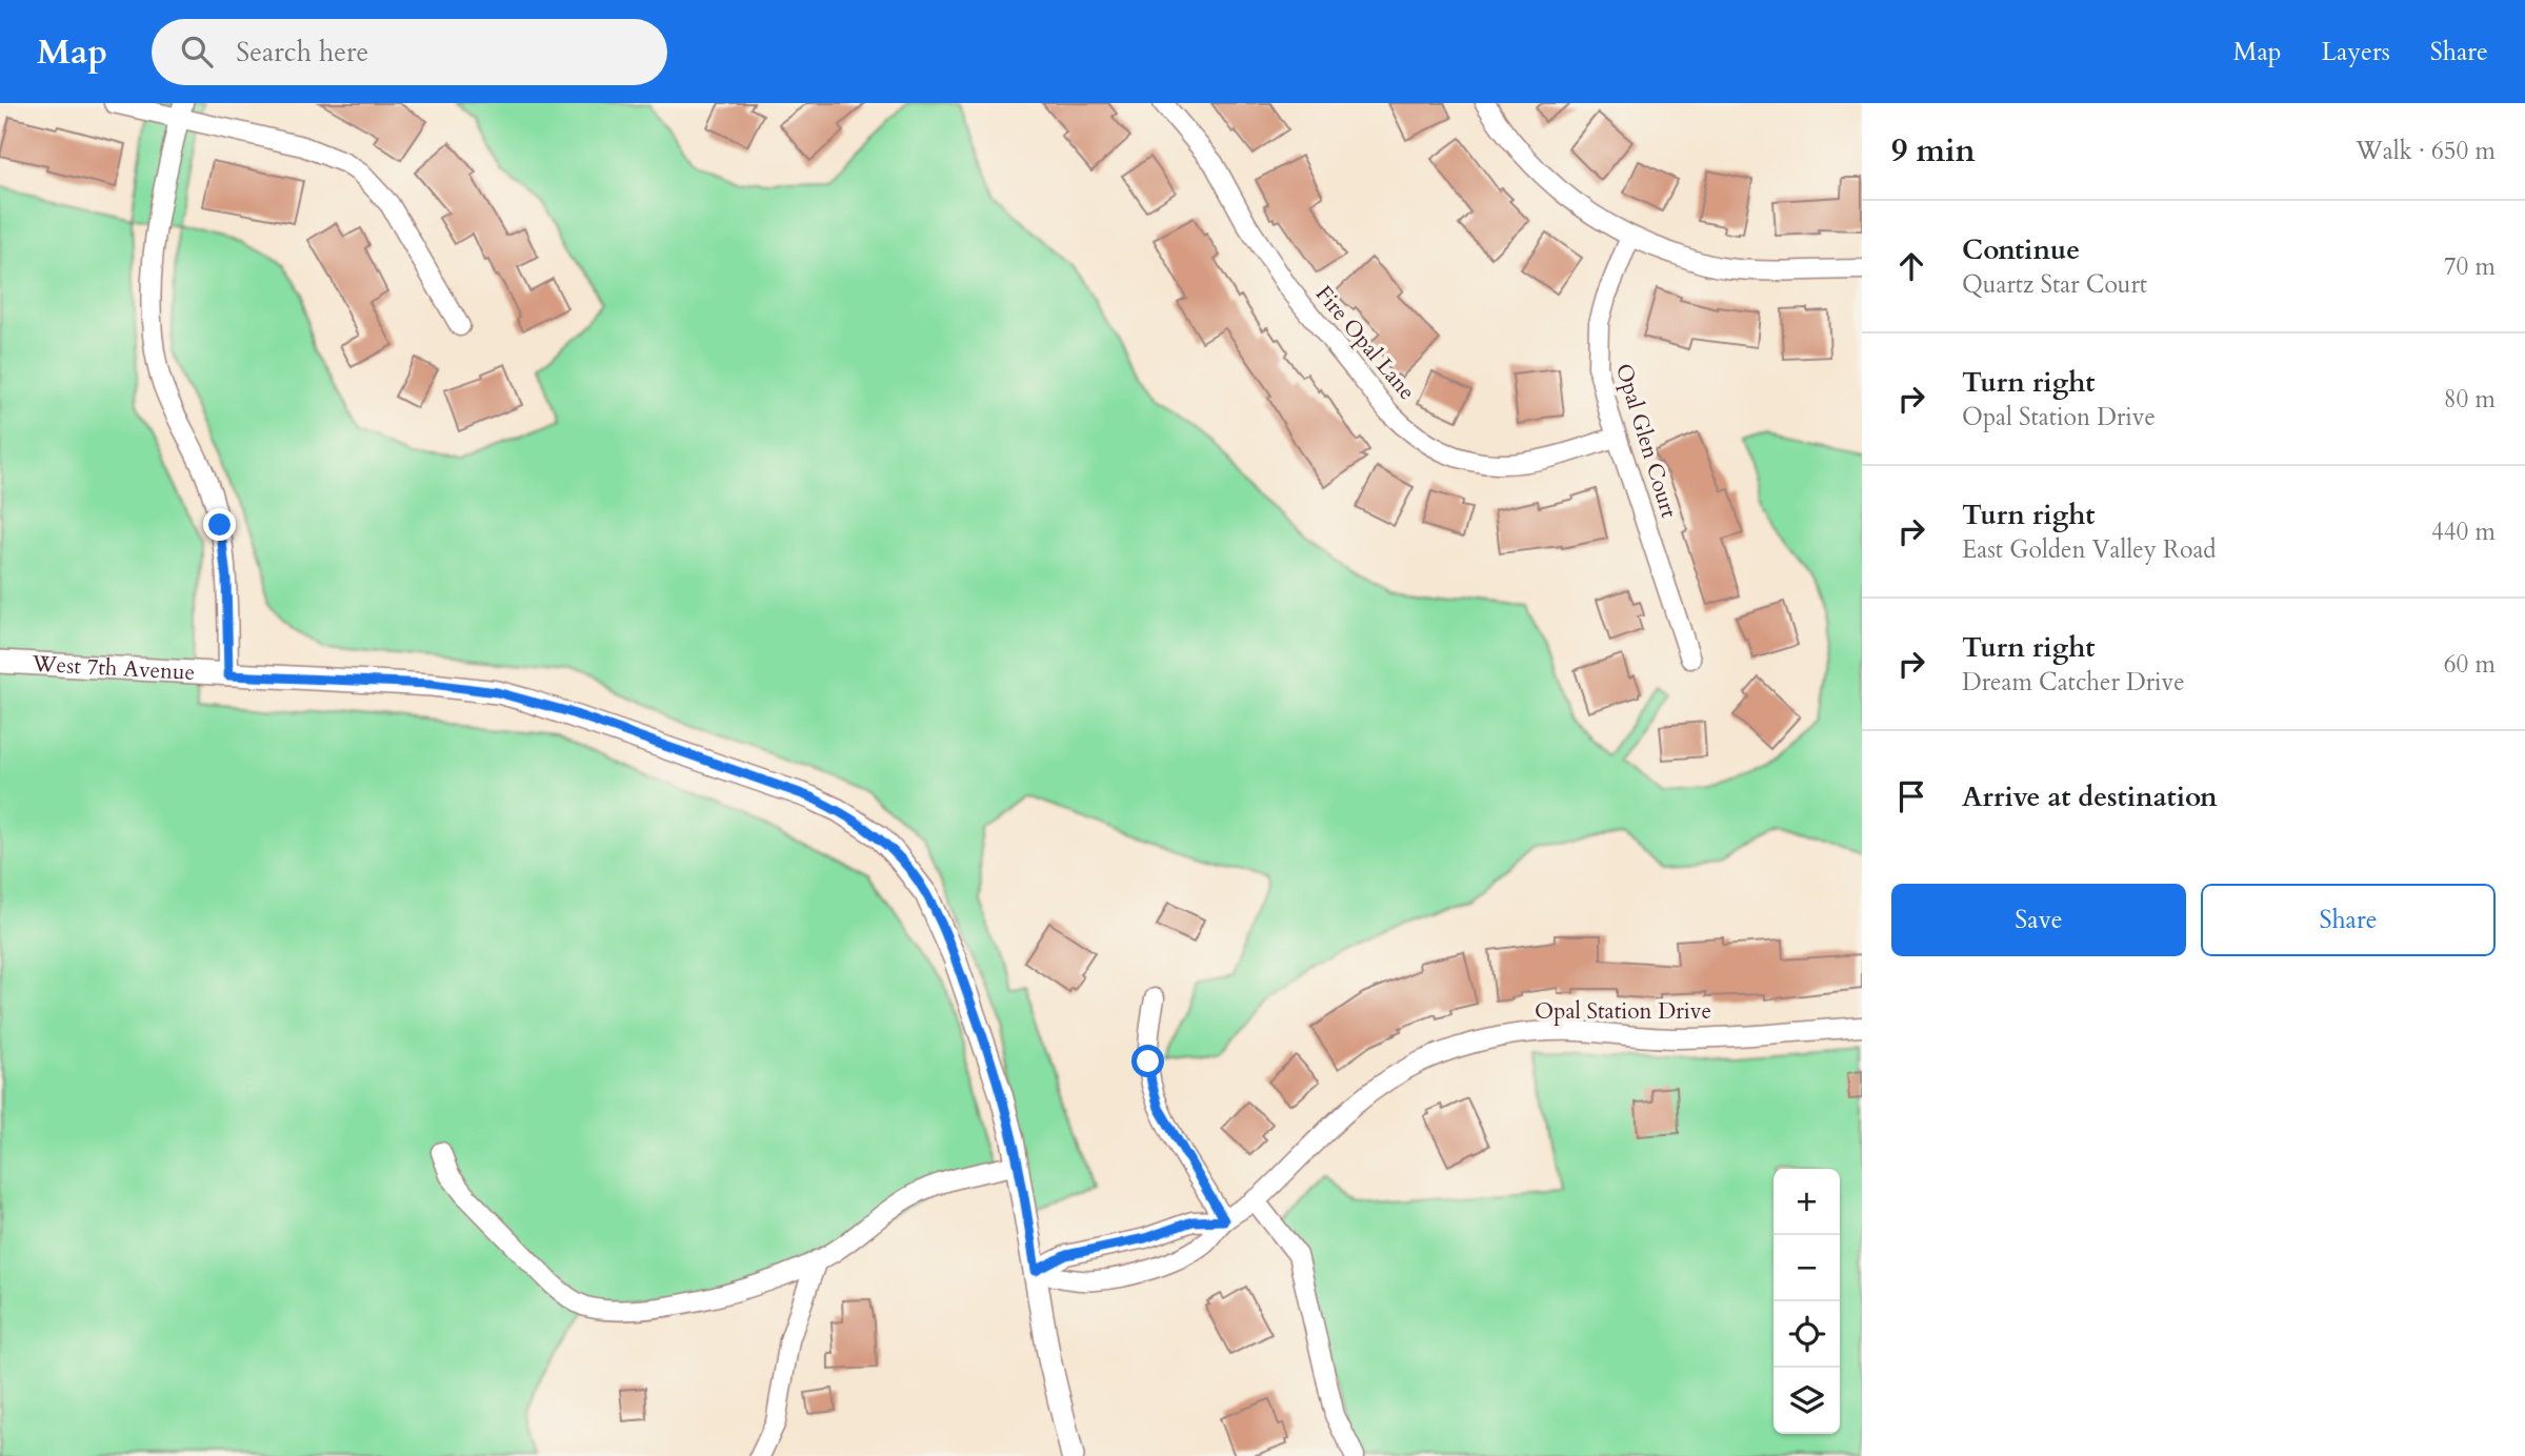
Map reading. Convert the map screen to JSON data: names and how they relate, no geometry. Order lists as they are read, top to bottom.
{
  "streets": {
    "main road": ["West 7th Avenue"],
    "street": ["Fire Opal Lane", "Opal Glen Court", "Opal Station Drive"]
  },
  "crossings": [
    ["Fire Opal Lane", "Opal Glen Court"],
    ["West 7th Avenue", "Opal Station Drive"]
  ],
  "page": {
    "header": "Map",
    "search": "Search here",
    "nav": ["Map", "Layers", "Share"],
    "heading": ["9 min", "Walk · 650 m"],
    "list": [
      ["Continue", "Quartz Star Court", "70 m"],
      ["Turn right", "Opal Station Drive", "80 m"],
      ["Turn right", "East Golden Valley Road", "440 m"],
      ["Turn right", "Dream Catcher Drive", "60 m"],
      "Arrive at destination"
    ],
    "buttons": ["Save", "Share"],
    "map_buttons": ["+", "−"]
  }
}
